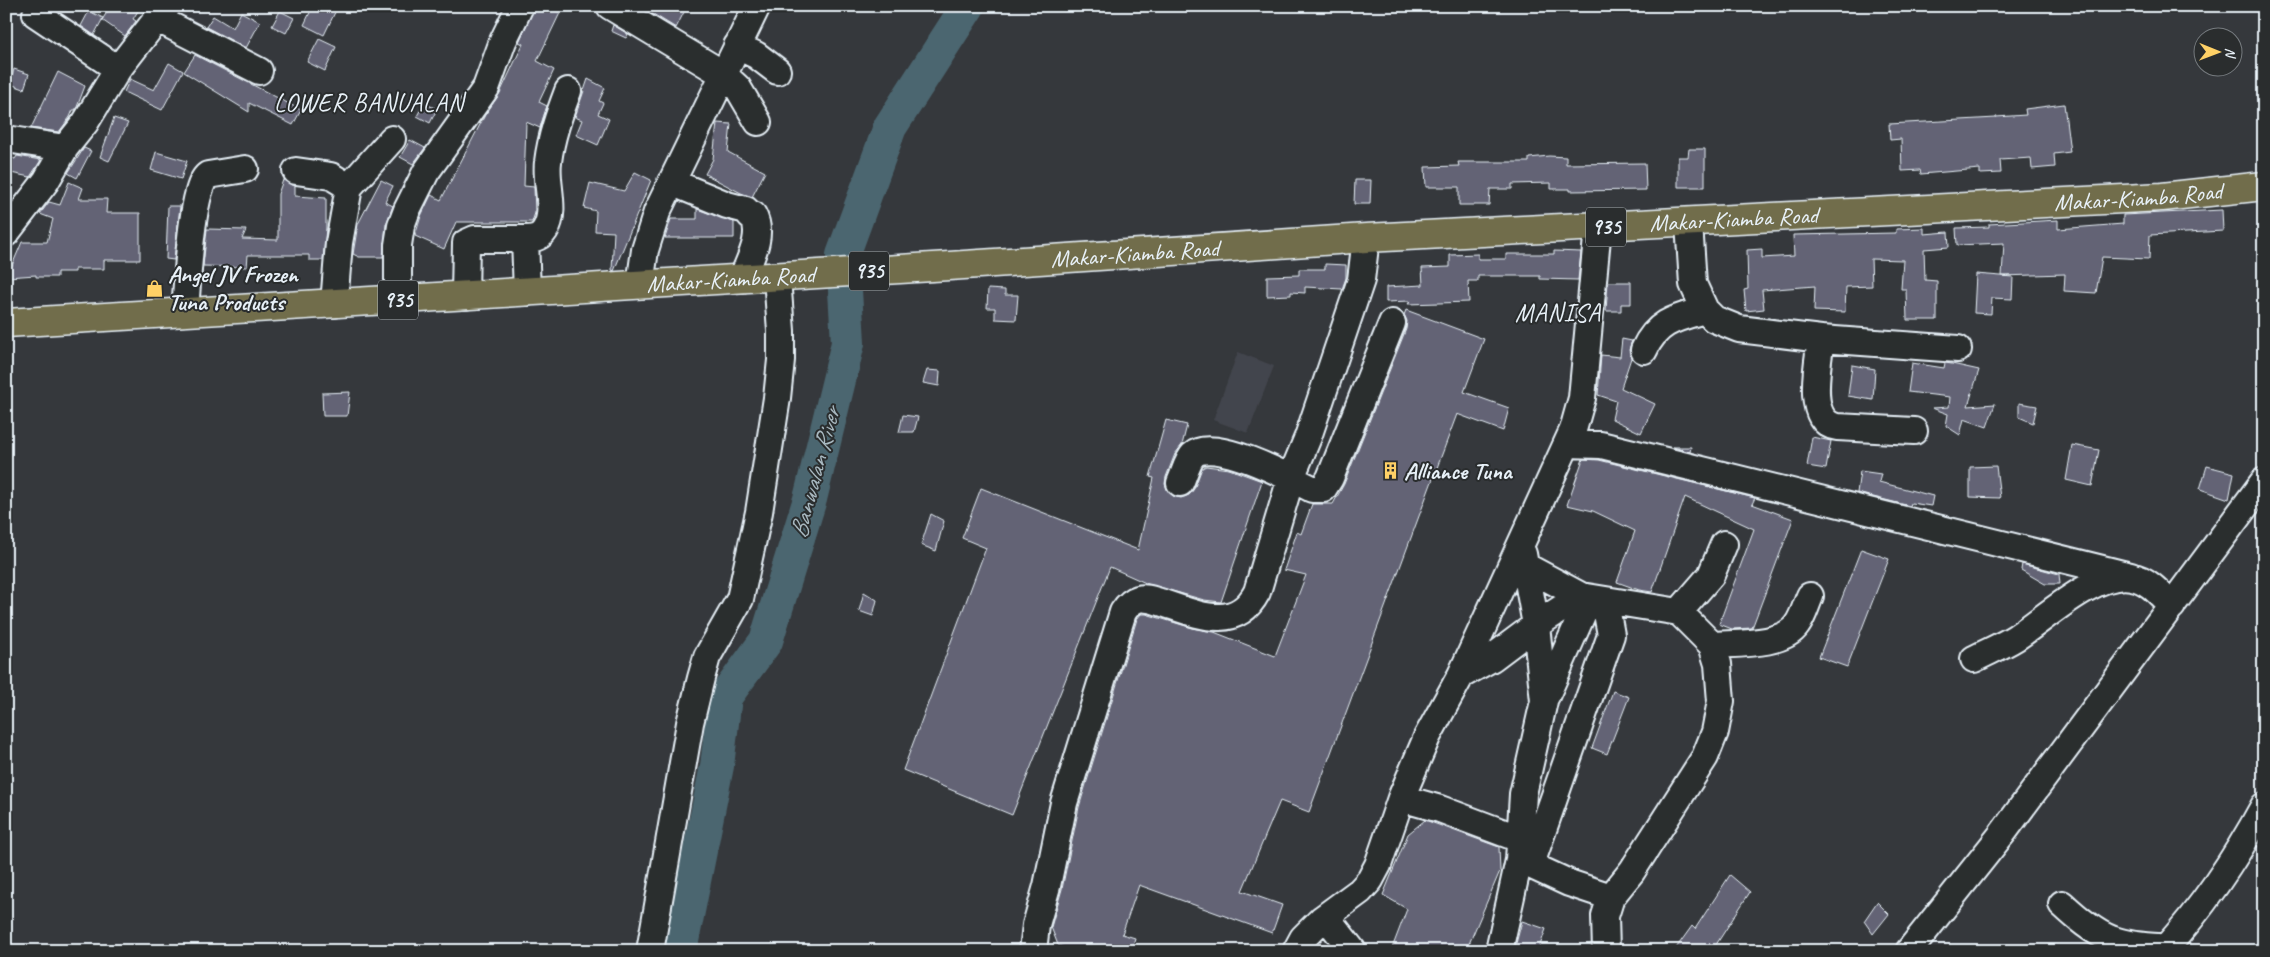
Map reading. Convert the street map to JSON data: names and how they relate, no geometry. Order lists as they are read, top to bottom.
{
  "streets": {
    "main road": ["Makar-Kiamba Road", "935"]
  },
  "districts": ["LOWER BANUALAN", "MANISA"],
  "water": ["Banwalan River"],
  "places": {
    "shop": ["Angel JV Frozen Tuna Products"],
    "building": ["Alliance Tuna"]
  },
  "north": "right"
}
